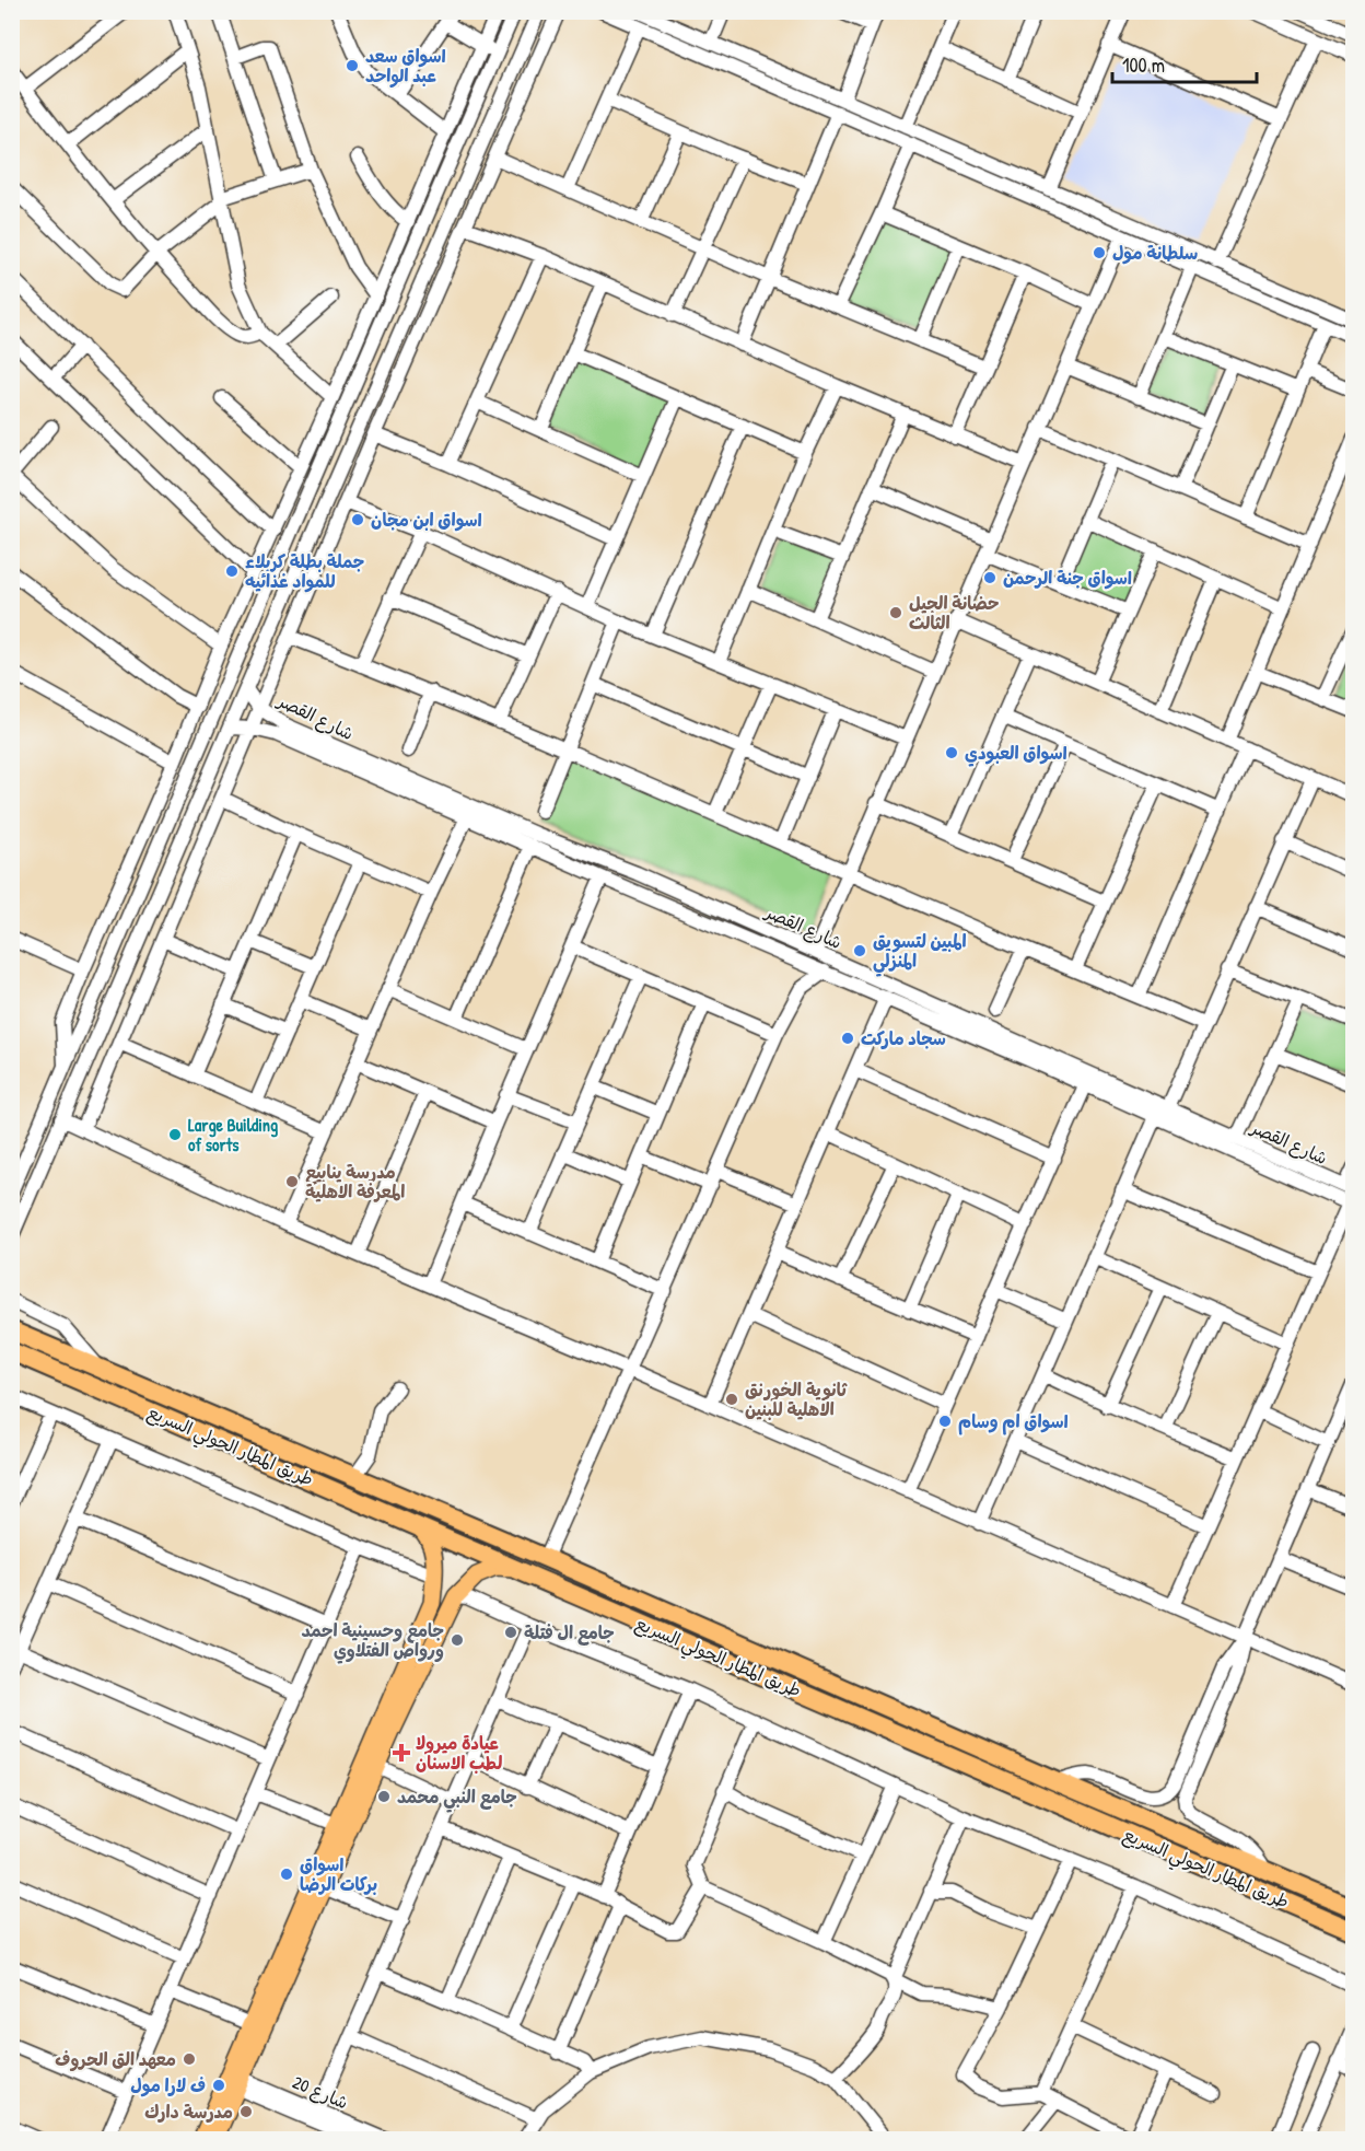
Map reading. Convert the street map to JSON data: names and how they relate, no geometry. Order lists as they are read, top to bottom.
{
  "streets": {
    "highway": ["طريق المطار الحولي السريع"],
    "street": ["شارع القصر", "شارع 20"]
  },
  "places": {
    "other": [
      "اسواق سعد عبد الواحد",
      "سلطانة مول",
      "اسواق ابن مجان",
      "جملة بطلة كربلاء للمواد غذائيه",
      "اسواق جنة الرحمن",
      "حضانة الجيل الثالث",
      "اسواق العبودي",
      "المبين لتسويق المنزلي",
      "سجاد ماركت",
      "Large Building of sorts",
      "مدرسة ينابيع المعرفة الاهلية",
      "ثانوية الخورنق الاهلية للبنين",
      "اسواق ام وسام",
      "جامع ال فتلة",
      "جامع وحسينية احمد ورواص الفتلاوي",
      "جامع النبي محمد",
      "اسواق بركات الرضا",
      "معهد الق الحروف",
      "ف لارا مول",
      "مدرسة دارك"
    ],
    "health": ["عيادة ميرولا لطب الاسنان"]
  },
  "scale_bar": "100 m"
}
